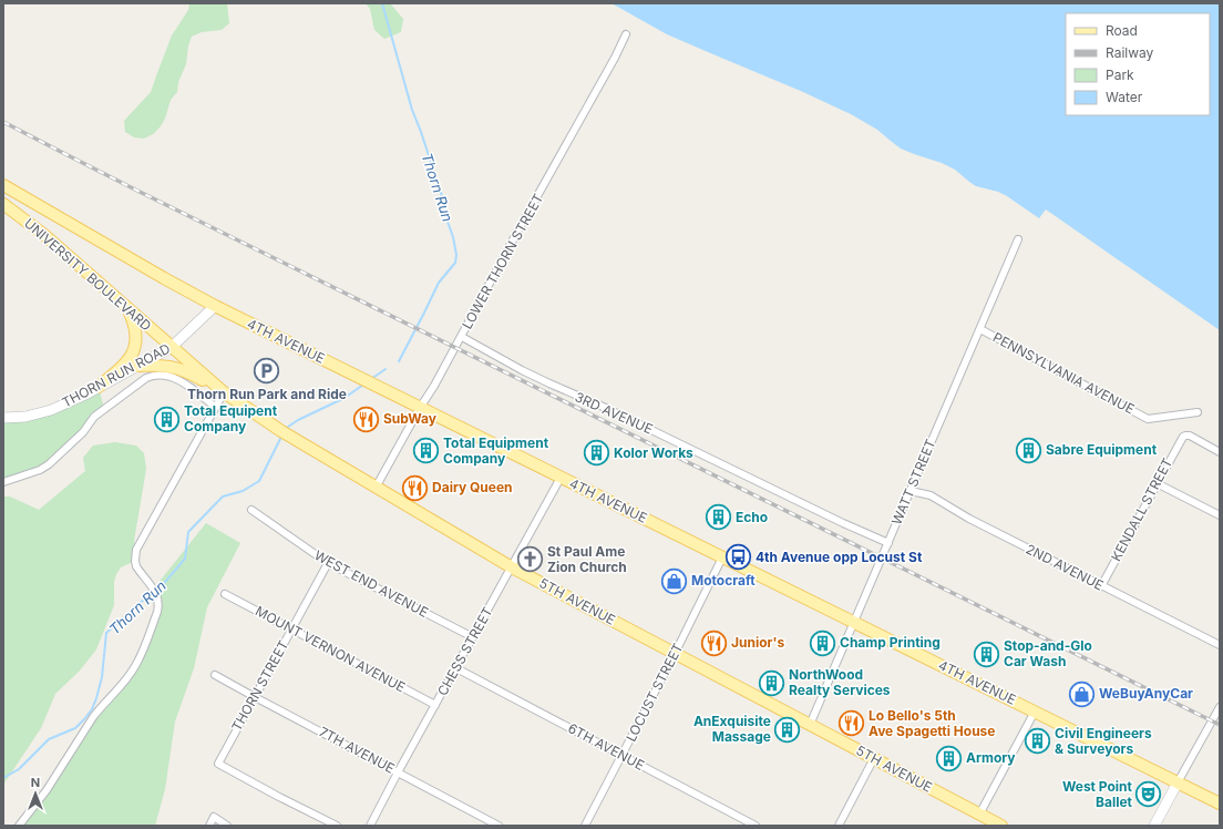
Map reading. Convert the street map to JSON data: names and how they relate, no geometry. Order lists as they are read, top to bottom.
{
  "streets": {
    "main road": ["UNIVERSITY BOULEVARD", "4TH AVENUE", "5TH AVENUE"],
    "street": [
      "LOWER THORN STREET",
      "PENNSYLVANIA AVENUE",
      "THORN RUN ROAD",
      "3RD AVENUE",
      "WATT STREET",
      "KENDALL STREET",
      "2ND AVENUE",
      "WEST END AVENUE",
      "MOUNT VERNON AVENUE",
      "CHESS STREET",
      "THORN STREET",
      "LOCUST STREET",
      "6TH AVENUE",
      "7TH AVENUE"
    ]
  },
  "crossings": [
    ["LOWER THORN STREET", "4TH AVENUE"],
    ["LOWER THORN STREET", "3RD AVENUE"],
    ["LOWER THORN STREET", "5TH AVENUE"],
    ["UNIVERSITY BOULEVARD", "THORN RUN ROAD"],
    ["UNIVERSITY BOULEVARD", "5TH AVENUE"],
    ["4TH AVENUE", "THORN RUN ROAD"],
    ["4TH AVENUE", "WATT STREET"],
    ["4TH AVENUE", "CHESS STREET"],
    ["4TH AVENUE", "LOCUST STREET"],
    ["PENNSYLVANIA AVENUE", "WATT STREET"],
    ["THORN RUN ROAD", "5TH AVENUE"],
    ["3RD AVENUE", "WATT STREET"],
    ["WATT STREET", "2ND AVENUE"],
    ["WATT STREET", "5TH AVENUE"],
    ["KENDALL STREET", "2ND AVENUE"],
    ["WEST END AVENUE", "CHESS STREET"],
    ["WEST END AVENUE", "THORN STREET"],
    ["5TH AVENUE", "CHESS STREET"],
    ["5TH AVENUE", "LOCUST STREET"],
    ["MOUNT VERNON AVENUE", "CHESS STREET"],
    ["MOUNT VERNON AVENUE", "THORN STREET"],
    ["CHESS STREET", "6TH AVENUE"],
    ["CHESS STREET", "7TH AVENUE"],
    ["THORN STREET", "7TH AVENUE"],
    ["LOCUST STREET", "6TH AVENUE"]
  ],
  "water": ["Thorn Run"],
  "places": {
    "parking": ["Thorn Run Park and Ride"],
    "building": [
      "Total Equipent Company",
      "Sabre Equipment",
      "Total Equipment Company",
      "Kolor Works",
      "Echo",
      "Champ Printing",
      "Stop-and-Glo Car Wash",
      "NorthWood Realty Services",
      "AnExquisite Massage",
      "Civil Engineers & Surveyors",
      "Armory"
    ],
    "restaurant": [
      "SubWay",
      "Dairy Queen",
      "Junior's",
      "Lo Bello's 5th Ave Spagetti House"
    ],
    "bus stop": ["4th Avenue opp Locust St"],
    "church": ["St Paul Ame Zion Church"],
    "shop": ["Motocraft", "WeBuyAnyCar"],
    "theatre": ["West Point Ballet"]
  },
  "legend": [
    "Road",
    "Railway",
    "Park",
    "Water"
  ],
  "north": "top"
}
